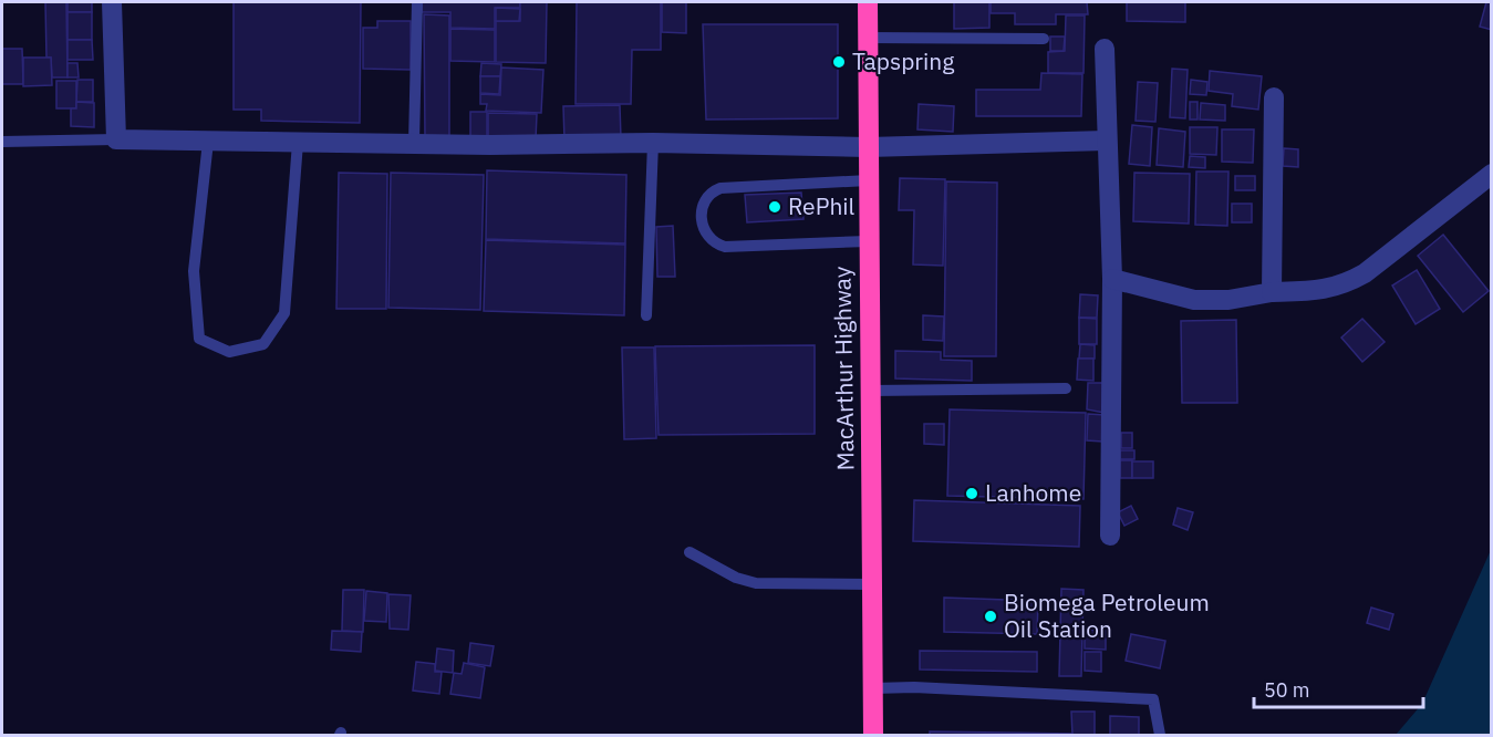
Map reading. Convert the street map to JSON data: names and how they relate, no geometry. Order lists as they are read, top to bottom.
{
  "streets": {
    "highway": ["MacArthur Highway"]
  },
  "places": [
    "Tapspring",
    "RePhil",
    "Lanhome",
    "Biomega Petroleum Oil Station"
  ],
  "scale_bar": "50 m"
}
